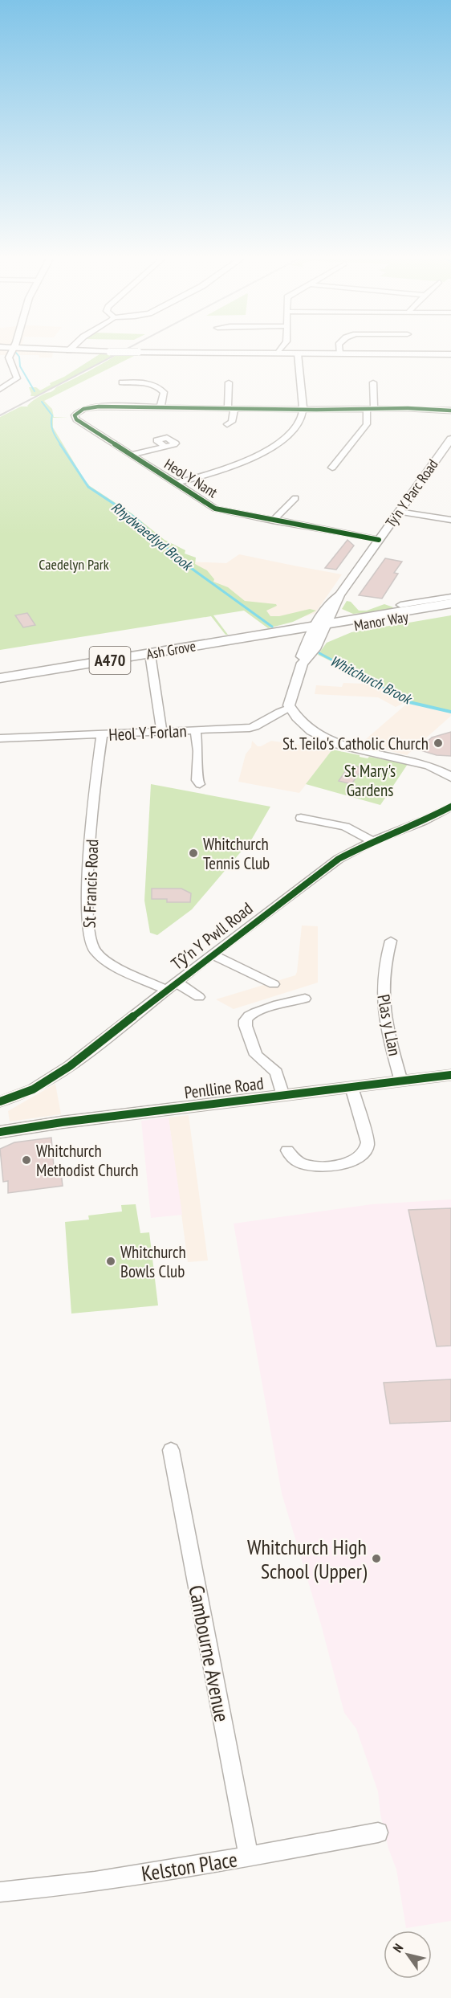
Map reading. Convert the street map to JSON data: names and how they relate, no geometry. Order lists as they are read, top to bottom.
{
  "streets": {
    "highway": ["Manor Way", "Ash Grove", "A470"],
    "street": [
      "Heol Y Nant",
      "Ty'n Y Parc Road",
      "Heol Y Forlan",
      "St Francis Road",
      "Tŷ'n Y Pwll Road",
      "Plas y Llan",
      "Penlline Road",
      "Cambourne Avenue",
      "Kelston Place"
    ]
  },
  "crossings": [
    ["Heol Y Nant", "Ty'n Y Parc Road"],
    ["Ty'n Y Parc Road", "Manor Way"],
    ["Ty'n Y Parc Road", "Ash Grove"],
    ["Ty'n Y Parc Road", "Heol Y Forlan"],
    ["Manor Way", "Ash Grove"],
    ["Heol Y Forlan", "St Francis Road"],
    ["St Francis Road", "Tŷ'n Y Pwll Road"],
    ["Plas y Llan", "Penlline Road"],
    ["Cambourne Avenue", "Kelston Place"]
  ],
  "water": ["Rhydwaedlyd Brook", "Whitchurch Brook"],
  "parks": ["Caedelyn Park", "St Mary's Gardens"],
  "places": [
    "St. Teilo's Catholic Church",
    "Whitchurch Tennis Club",
    "Whitchurch Methodist Church",
    "Whitchurch Bowls Club",
    "Whitchurch High School (Upper)"
  ],
  "north": "top left"
}
